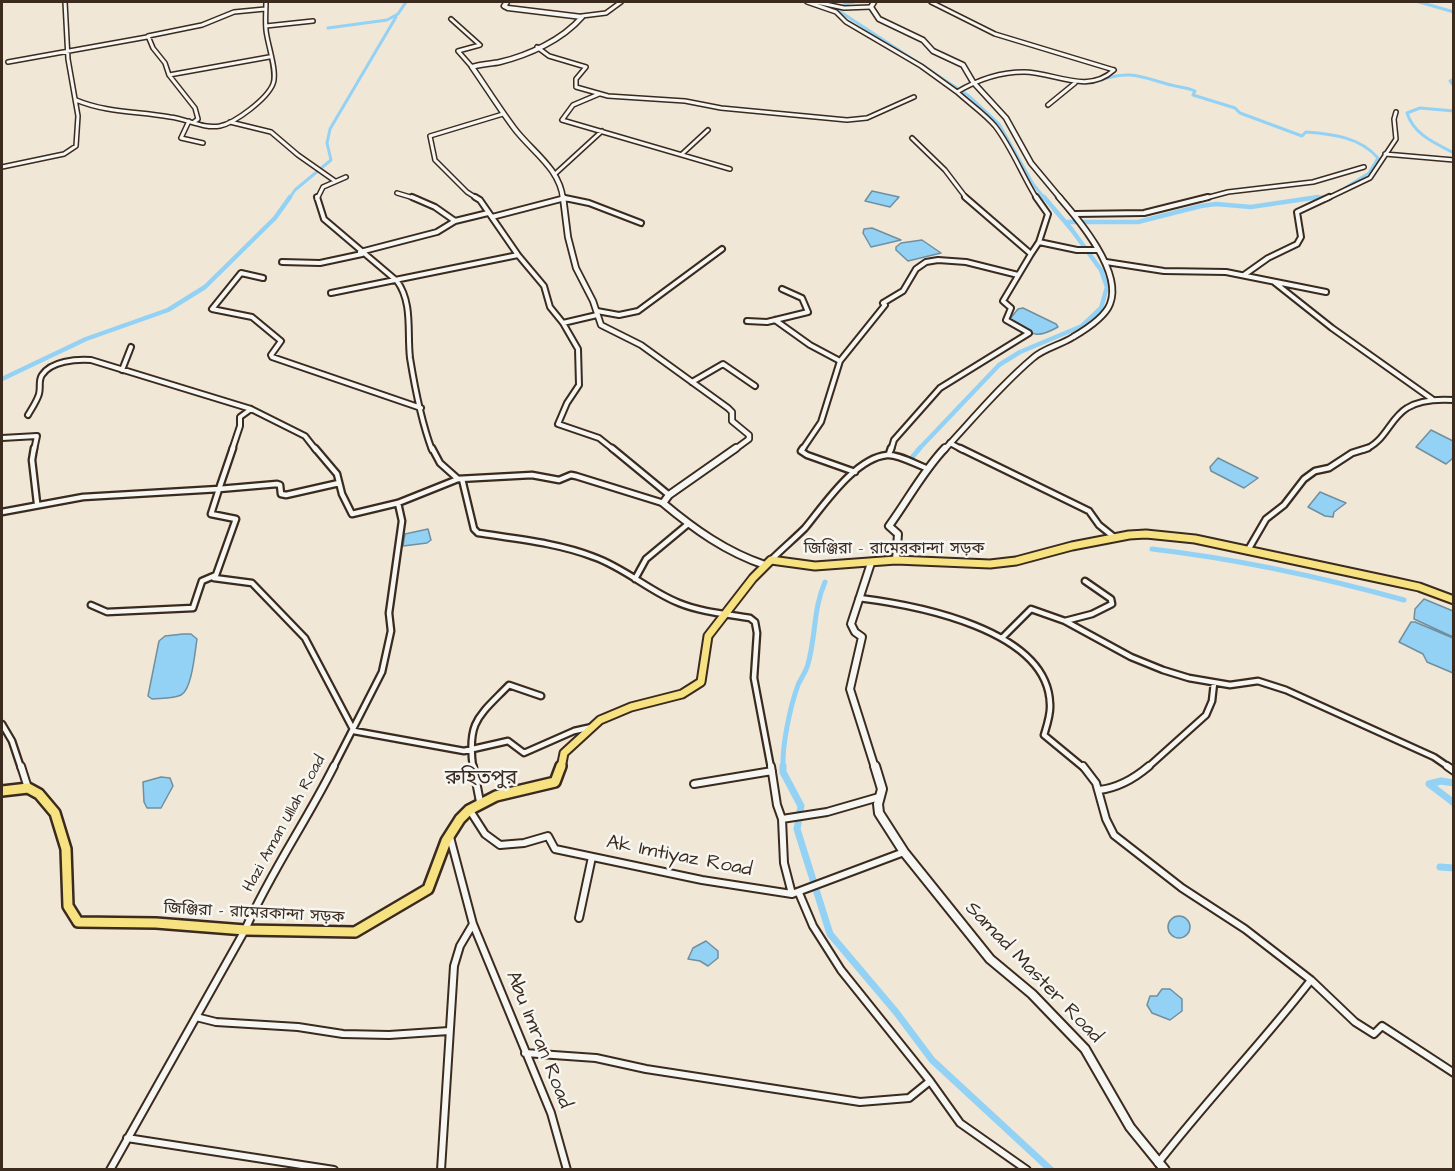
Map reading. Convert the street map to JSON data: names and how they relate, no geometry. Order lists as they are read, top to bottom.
{
  "streets": {
    "main road": ["জিঞ্জিরা - রামেরকান্দা সড়ক"],
    "street": [
      "Hazi Aman Ullah Road",
      "Ak Imtiyaz Road",
      "Samad Master Road",
      "Abu Imran Road"
    ]
  },
  "crossings": [
    ["জিঞ্জিরা - রামেরকান্দা সড়ক", "Hazi Aman Ullah Road"],
    ["জিঞ্জিরা - রামেরকান্দা সড়ক", "Ak Imtiyaz Road"],
    ["জিঞ্জিরা - রামেরকান্দা সড়ক", "Samad Master Road"],
    ["জিঞ্জিরা - রামেরকান্দা সড়ক", "Abu Imran Road"]
  ],
  "districts": ["রুহিতপুর"]
}
